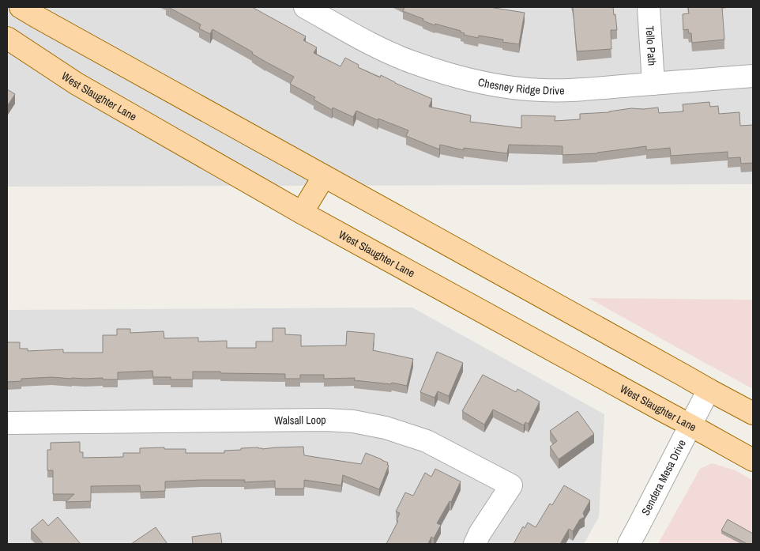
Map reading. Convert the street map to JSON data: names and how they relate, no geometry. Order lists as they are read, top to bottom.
{
  "streets": {
    "main road": ["West Slaughter Lane"],
    "street": [
      "Tello Path",
      "Chesney Ridge Drive",
      "Walsall Loop",
      "Sendera Mesa Drive"
    ]
  },
  "crossings": [
    ["Tello Path", "Chesney Ridge Drive"],
    ["West Slaughter Lane", "Sendera Mesa Drive"]
  ]
}
